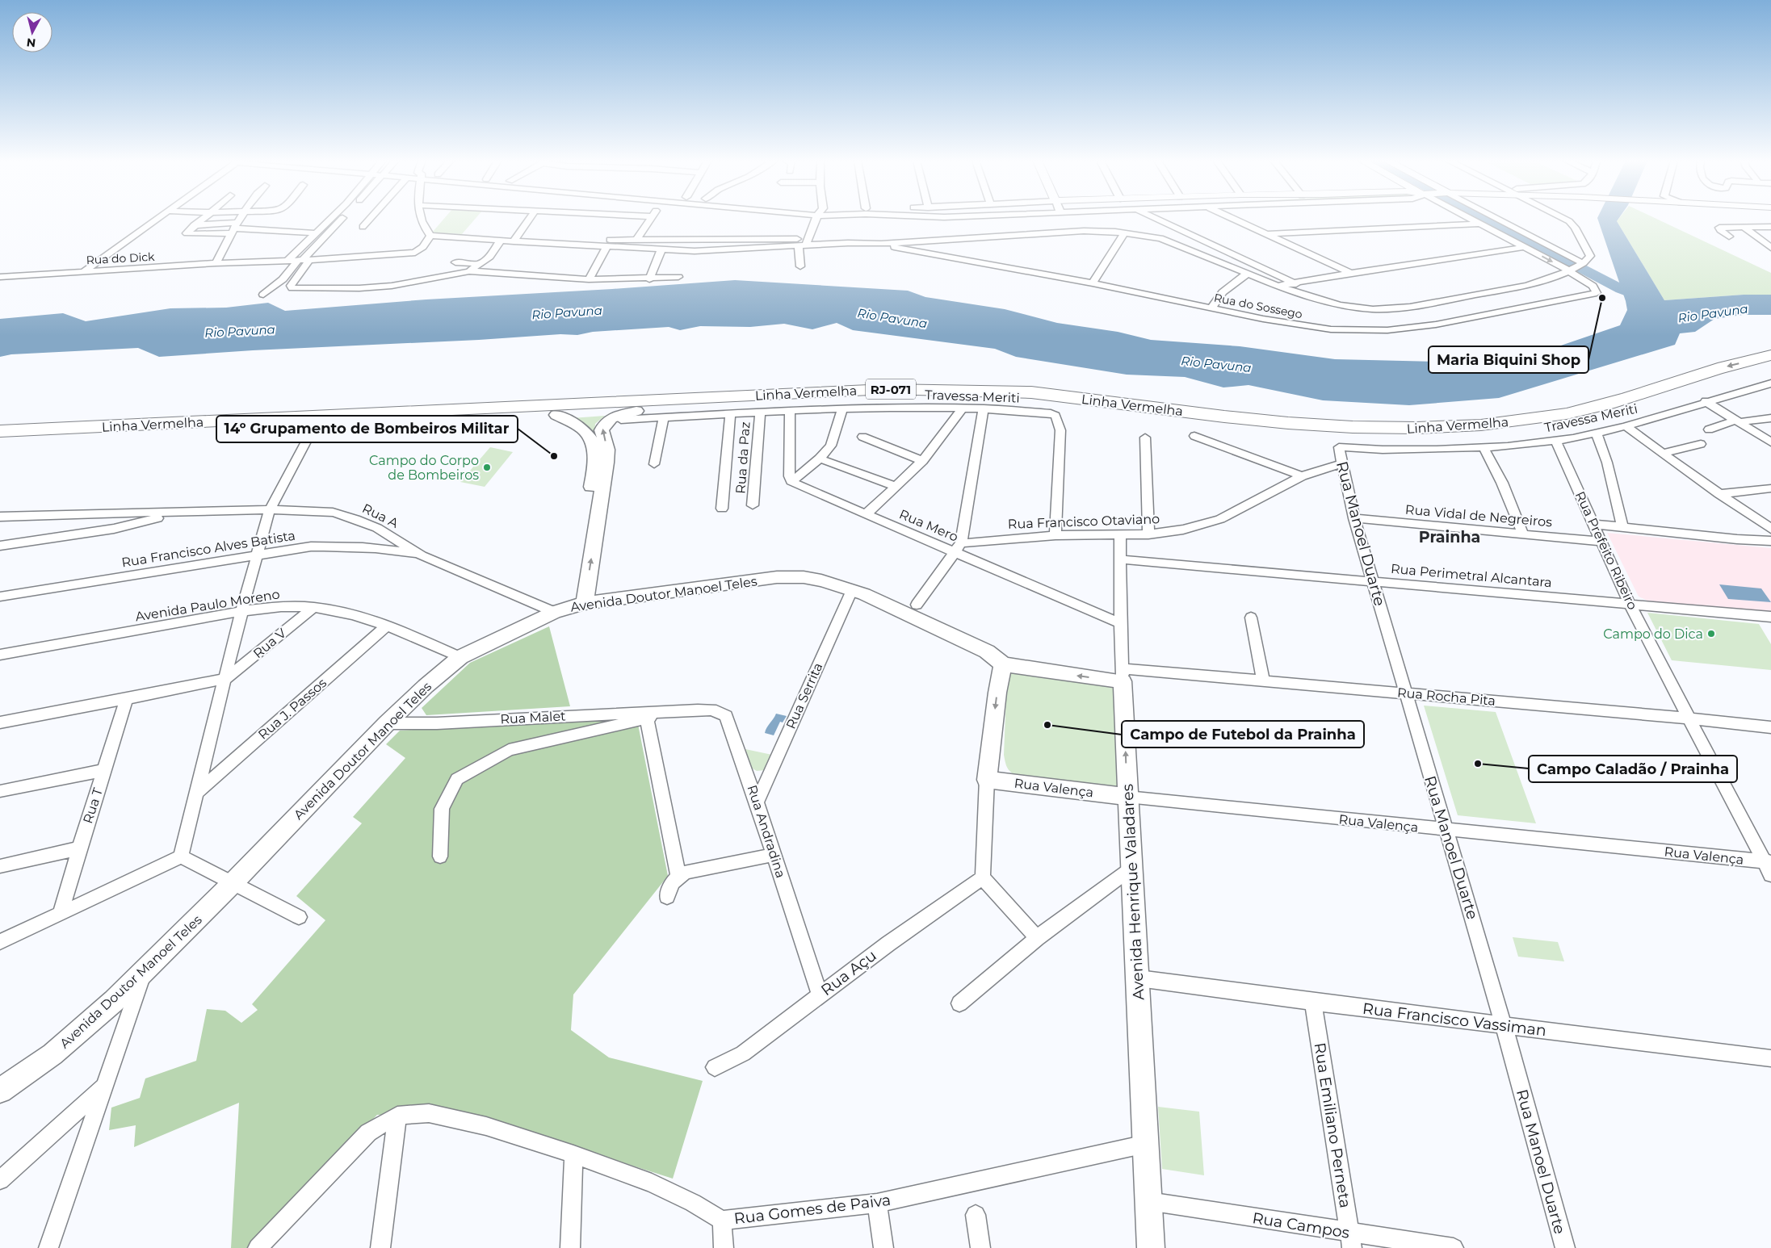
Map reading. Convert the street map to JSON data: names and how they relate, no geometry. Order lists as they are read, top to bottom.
{
  "streets": {
    "highway": ["RJ-071", "Linha Vermelha"],
    "main road": ["Avenida Doutor Manoel Teles", "Rua Valença", "Avenida Henrique Valadares"],
    "street": [
      "Rua do Dick",
      "Rua do Sossego",
      "Travessa Meriti",
      "Rua da Paz",
      "Rua A",
      "Rua Vidal de Negreiros",
      "Rua Francisco Otaviano",
      "Rua Mero",
      "Rua Manoel Duarte",
      "Rua Francisco Alves Batista",
      "Rua Prefeito Ribeiro",
      "Rua Perimetral Alcantara",
      "Avenida Paulo Moreno",
      "Rua V",
      "Rua Serrita",
      "Rua Rocha Pita",
      "Rua J. Passos",
      "Rua Malet",
      "Rua T",
      "Rua Andradina",
      "Rua Açu",
      "Rua Francisco Vassiman",
      "Rua Emiliano Perneta",
      "Rua Gomes de Paiva",
      "Rua Campos"
    ]
  },
  "crossings": [
    ["Travessa Meriti", "Rua da Paz"],
    ["Travessa Meriti", "Rua Francisco Otaviano"],
    ["Travessa Meriti", "Rua Manoel Duarte"],
    ["Travessa Meriti", "Rua Prefeito Ribeiro"],
    ["Rua A", "Rua Francisco Alves Batista"],
    ["Rua A", "Avenida Doutor Manoel Teles"],
    ["Rua Vidal de Negreiros", "Rua Manoel Duarte"],
    ["Rua Vidal de Negreiros", "Rua Prefeito Ribeiro"],
    ["Rua Francisco Otaviano", "Rua Mero"],
    ["Rua Francisco Otaviano", "Rua Manoel Duarte"],
    ["Rua Francisco Otaviano", "Avenida Henrique Valadares"],
    ["Rua Mero", "Avenida Henrique Valadares"],
    ["Rua Manoel Duarte", "Rua Perimetral Alcantara"],
    ["Rua Manoel Duarte", "Rua Rocha Pita"],
    ["Rua Manoel Duarte", "Rua Valença"],
    ["Rua Manoel Duarte", "Rua Francisco Vassiman"],
    ["Rua Prefeito Ribeiro", "Rua Perimetral Alcantara"],
    ["Rua Prefeito Ribeiro", "Rua Rocha Pita"],
    ["Rua Prefeito Ribeiro", "Rua Valença"],
    ["Rua Perimetral Alcantara", "Avenida Henrique Valadares"],
    ["Avenida Doutor Manoel Teles", "Avenida Paulo Moreno"],
    ["Avenida Doutor Manoel Teles", "Rua Serrita"],
    ["Avenida Doutor Manoel Teles", "Rua Malet"],
    ["Avenida Paulo Moreno", "Rua V"],
    ["Avenida Paulo Moreno", "Rua J. Passos"],
    ["Rua Serrita", "Rua Andradina"],
    ["Rua Rocha Pita", "Avenida Henrique Valadares"],
    ["Rua Malet", "Rua Andradina"],
    ["Rua Valença", "Avenida Henrique Valadares"],
    ["Rua Andradina", "Rua Açu"],
    ["Avenida Henrique Valadares", "Rua Francisco Vassiman"],
    ["Avenida Henrique Valadares", "Rua Gomes de Paiva"],
    ["Avenida Henrique Valadares", "Rua Campos"],
    ["Rua Francisco Vassiman", "Rua Emiliano Perneta"],
    ["Rua Emiliano Perneta", "Rua Campos"]
  ],
  "districts": ["Prainha"],
  "water": ["Rio Pavuna"],
  "places": [
    "Maria Biquini Shop",
    "14º Grupamento de Bombeiros Militar",
    "Campo do Corpo de Bombeiros",
    "Campo do Dica",
    "Campo de Futebol da Prainha",
    "Campo Caladão / Prainha"
  ],
  "north": "bottom"
}
